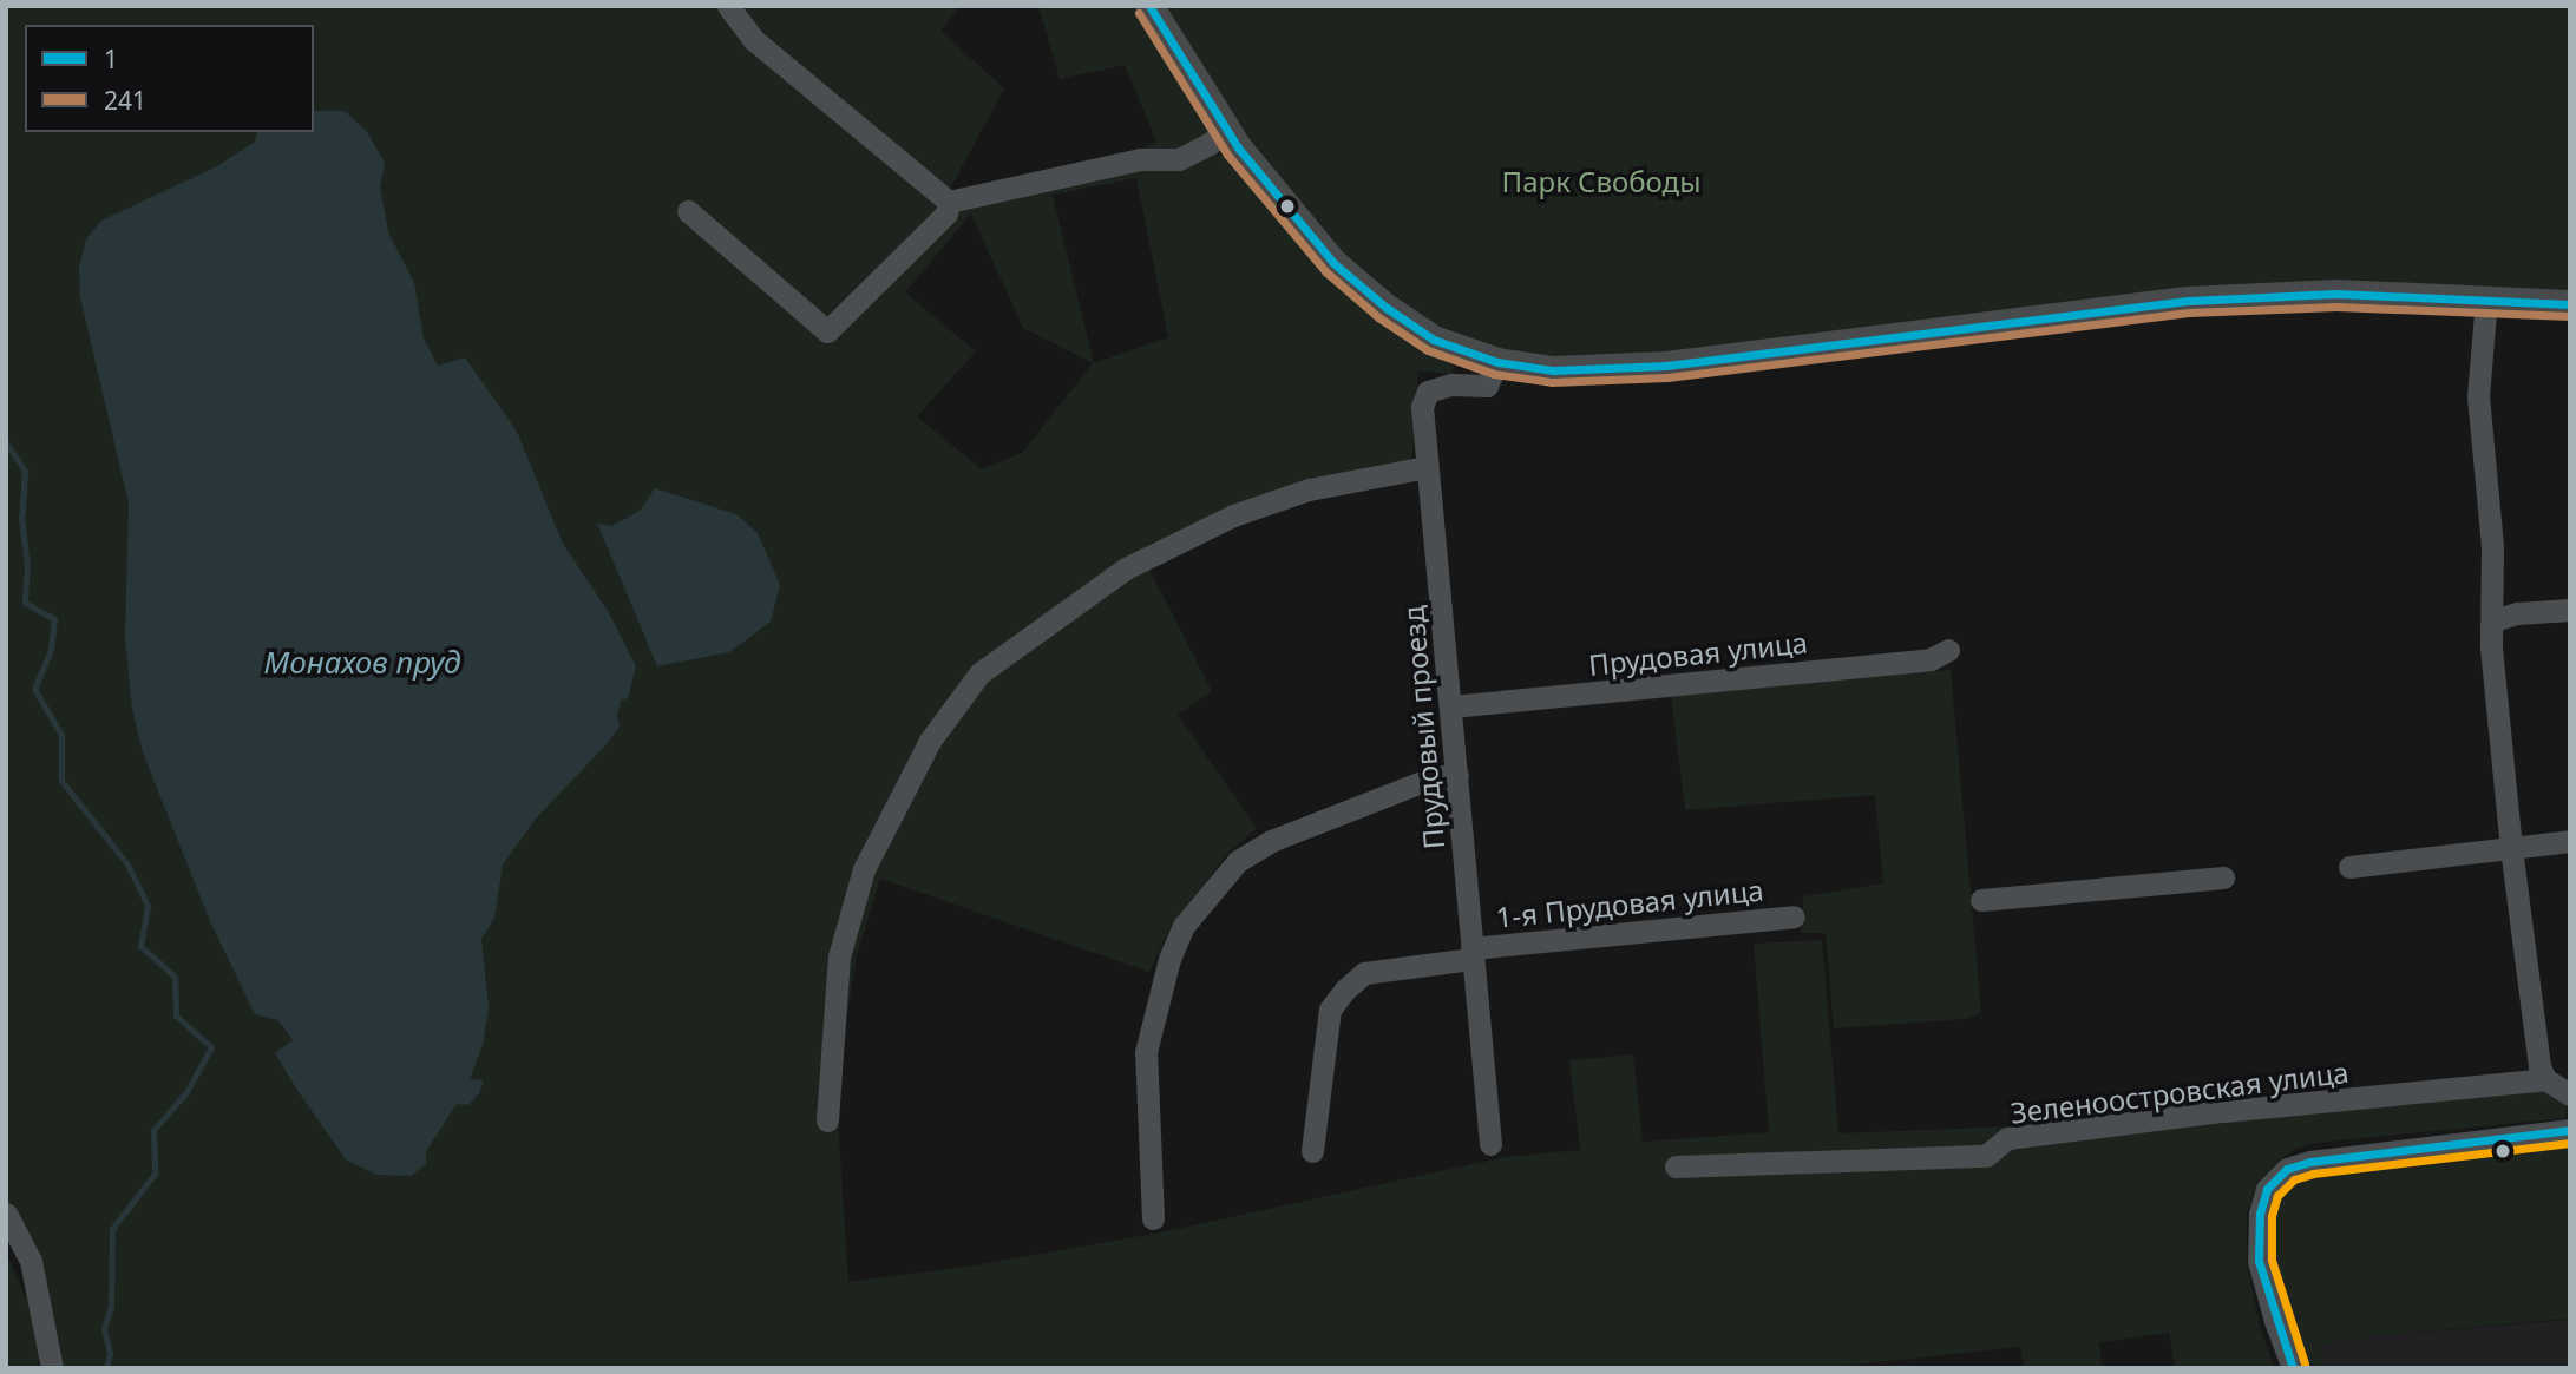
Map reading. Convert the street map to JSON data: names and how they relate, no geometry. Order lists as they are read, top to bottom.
{
  "streets": {
    "street": [
      "Прудовая улица",
      "Прудовый проезд",
      "1-я Прудовая улица",
      "Зеленоостровская улица"
    ]
  },
  "crossings": [
    ["Прудовая улица", "Прудовый проезд"],
    ["Прудовый проезд", "1-я Прудовая улица"]
  ],
  "water": ["Монахов пруд"],
  "parks": ["Парк Свободы"],
  "lines": ["transit line 1", "transit line 241"],
  "legend": ["1", "241"]
}
